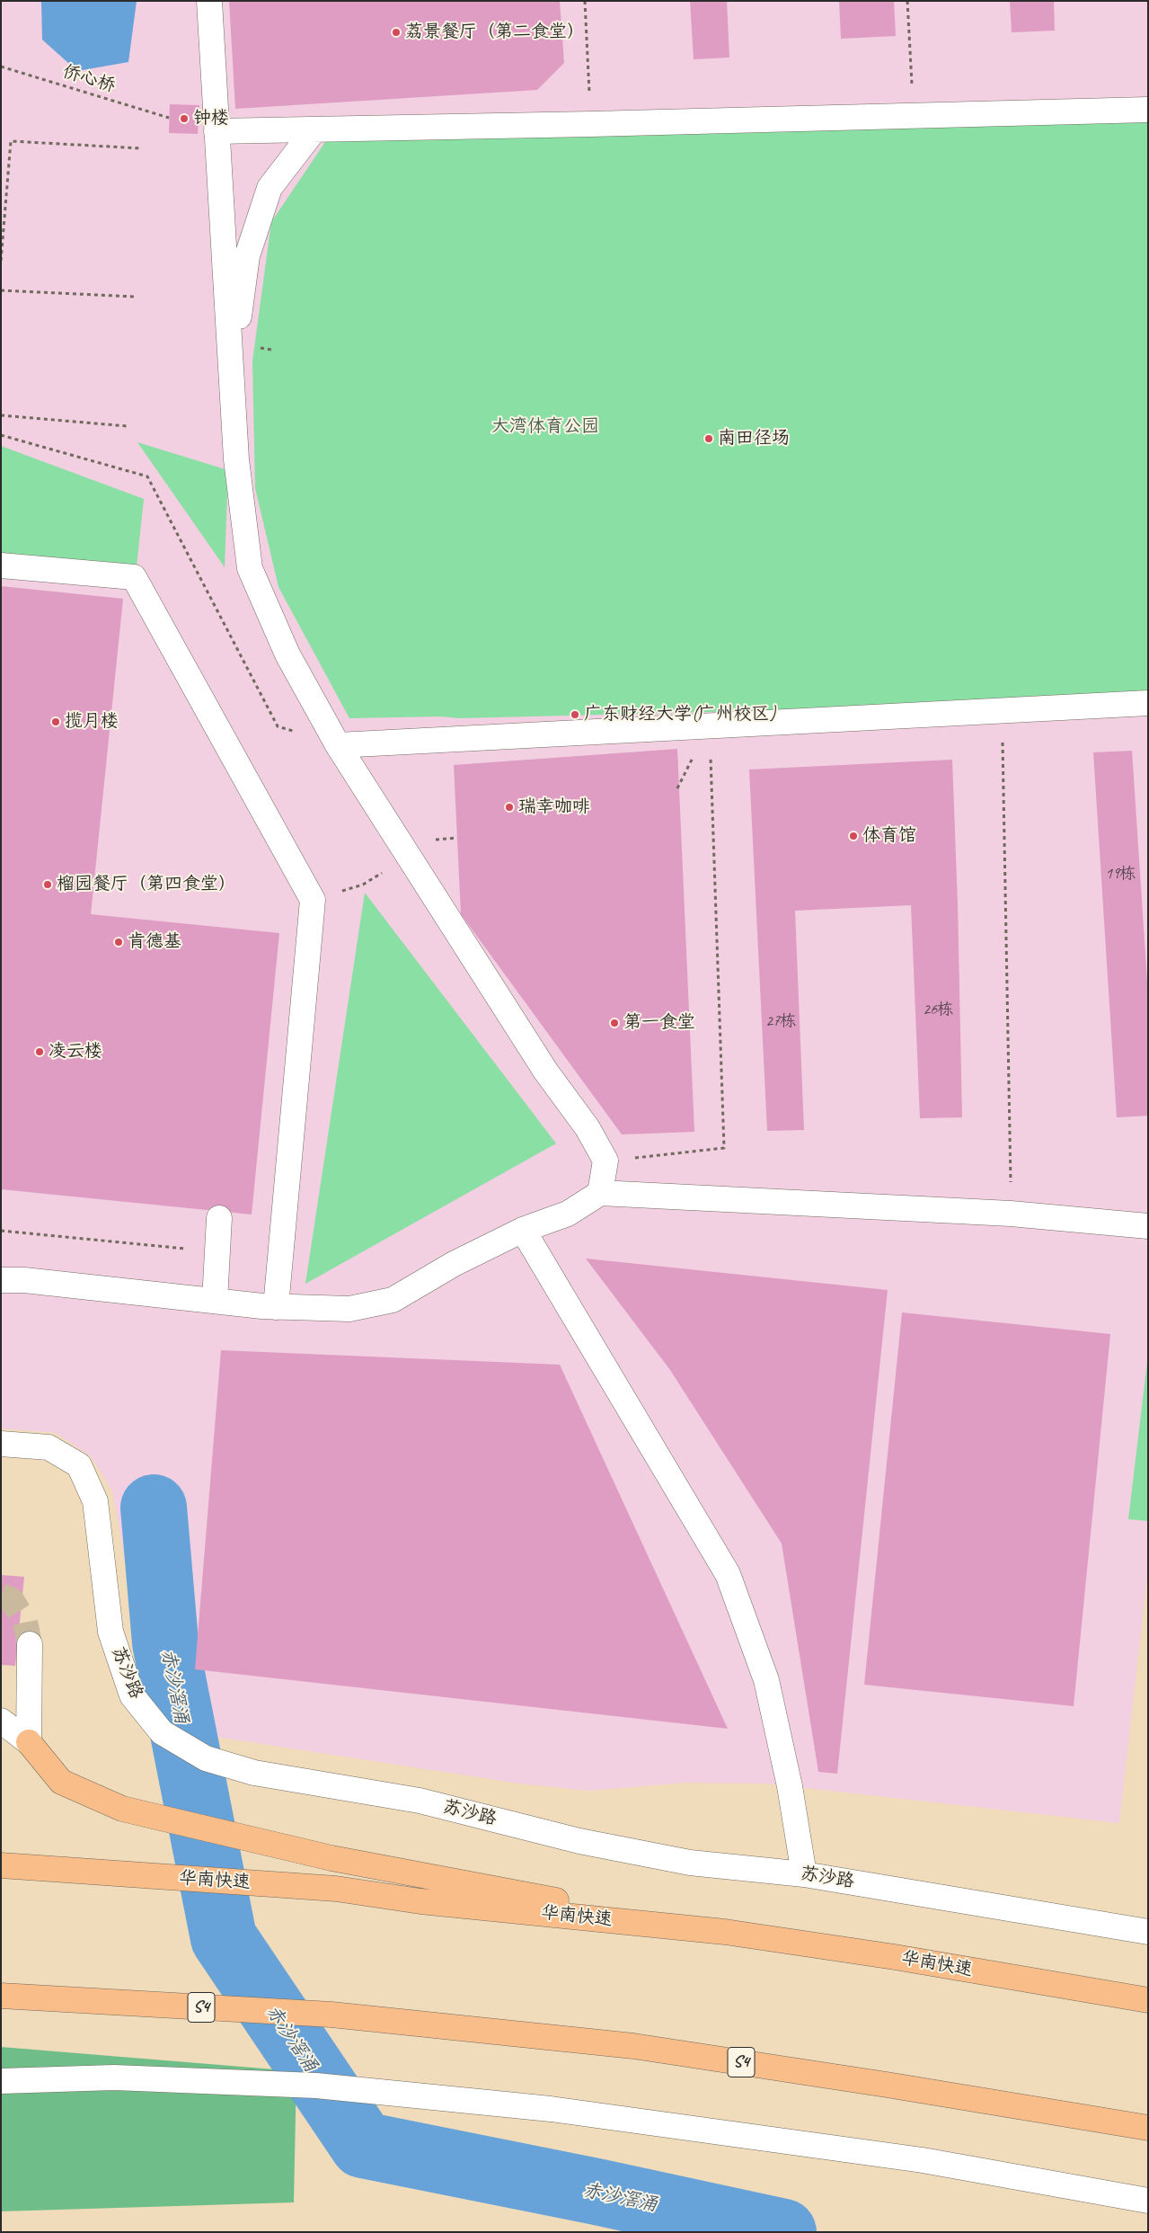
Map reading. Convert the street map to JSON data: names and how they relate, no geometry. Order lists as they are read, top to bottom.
{
  "streets": {
    "highway": ["华南快速", "S4"],
    "street": ["苏沙路"],
    "path": ["侨心桥"]
  },
  "water": ["赤沙滘涌"],
  "parks": ["大湾体育公园"],
  "places": [
    "荔景餐厅（第二食堂）",
    "钟楼",
    "南田径场",
    "广东财经大学(广州校区)",
    "揽月楼",
    "瑞幸咖啡",
    "体育馆",
    "榴园餐厅（第四食堂）",
    "肯德基",
    "第一食堂",
    "凌云楼"
  ],
  "house_numbers": ["19栋", "26栋", "27栋"]
}
